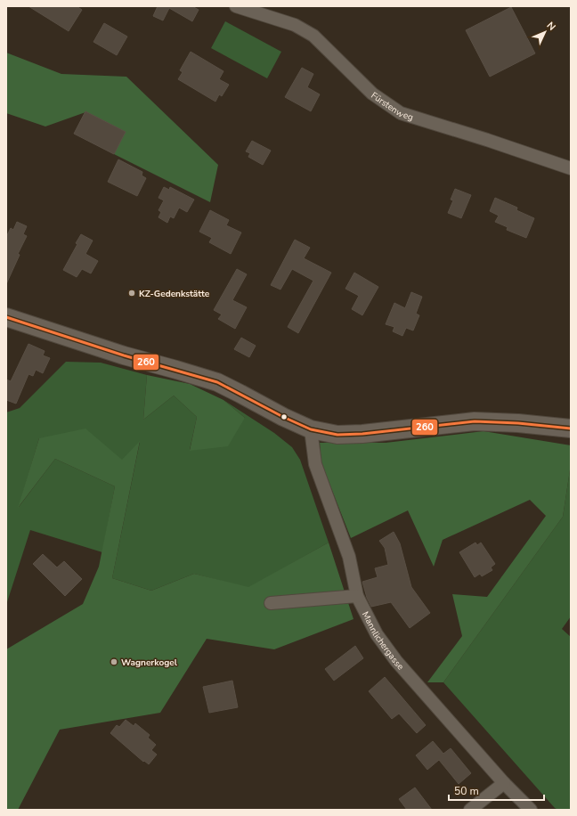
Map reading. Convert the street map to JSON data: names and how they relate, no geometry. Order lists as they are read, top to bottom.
{
  "streets": {
    "street": ["Fürstenweg", "Mannlichergasse"]
  },
  "places": ["KZ-Gedenkstätte", "Wagnerkogel"],
  "lines": ["transit line 260"],
  "scale_bar": "50 m",
  "north": "top right"
}
